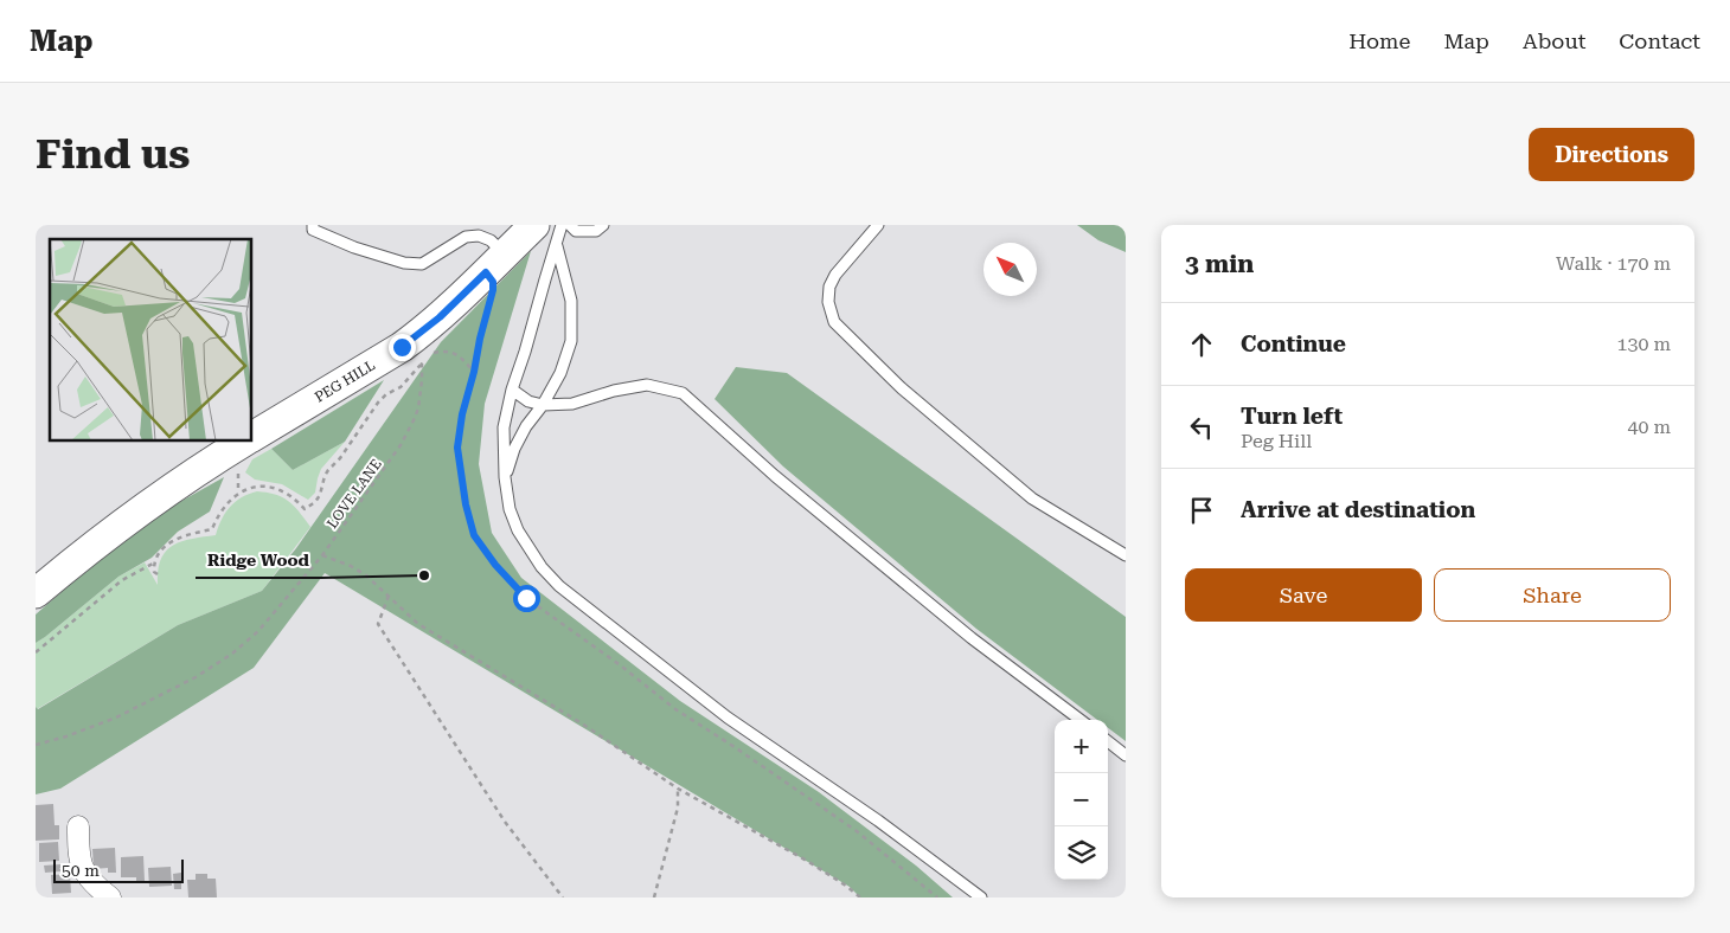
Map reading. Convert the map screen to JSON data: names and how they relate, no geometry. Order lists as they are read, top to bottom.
{
  "streets": {
    "main road": ["PEG HILL"],
    "path": ["LOVE LANE"]
  },
  "places": ["Ridge Wood"],
  "scale_bar": "50 m",
  "north": "top left",
  "page": {
    "header": "Map",
    "nav": [
      "Home",
      "Map",
      "About",
      "Contact"
    ],
    "buttons": [
      "Directions",
      ["Save", "Share"]
    ],
    "title": "Find us",
    "heading": ["3 min", "Walk · 170 m"],
    "list": [
      ["Continue", "130 m"],
      ["Turn left", "Peg Hill", "40 m"],
      "Arrive at destination"
    ],
    "map_buttons": ["+", "−"],
    "scale": "50 m"
  }
}
